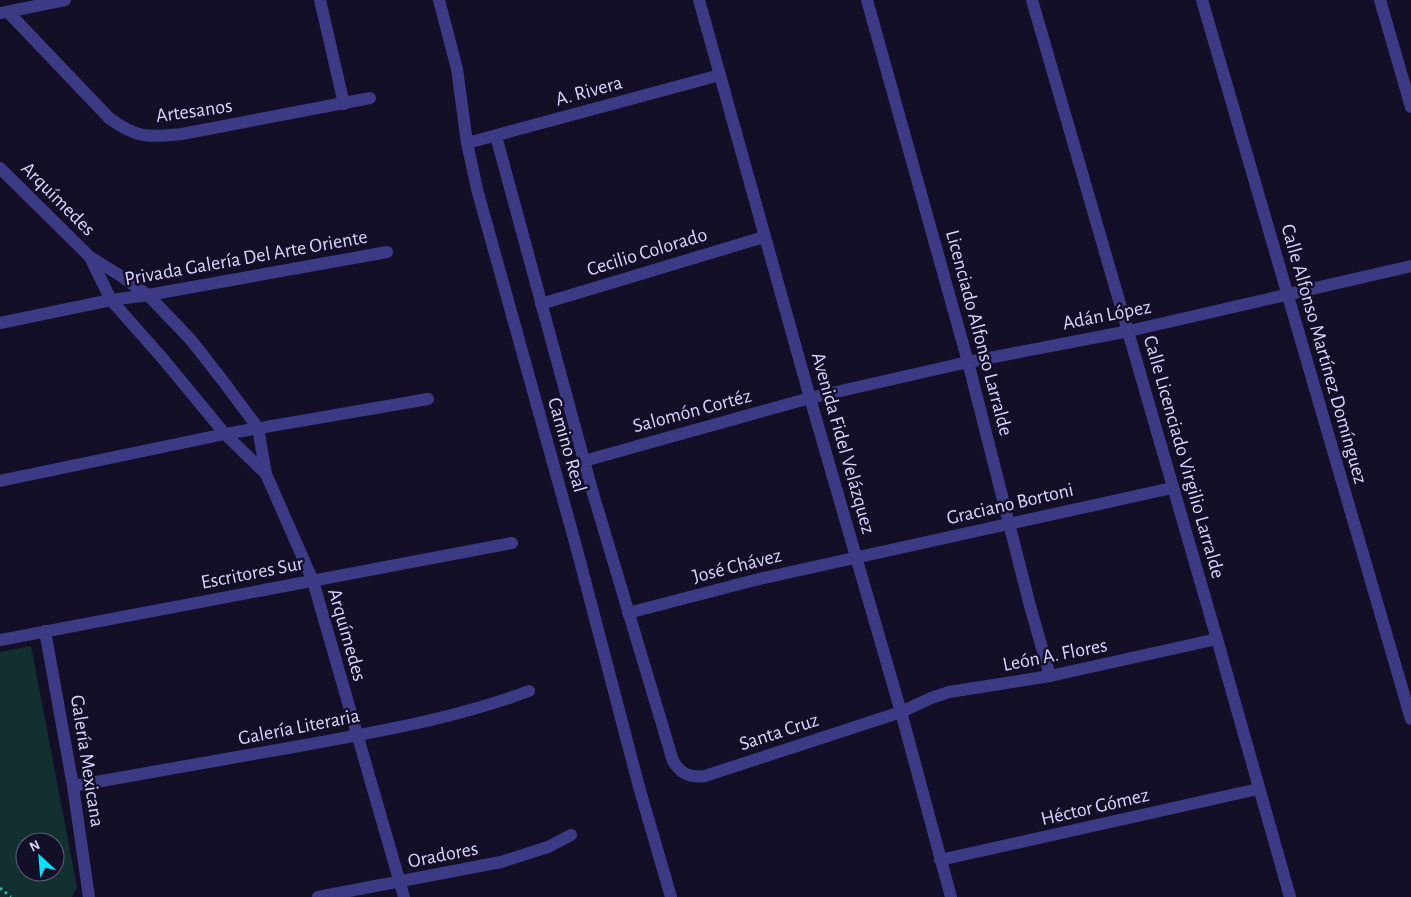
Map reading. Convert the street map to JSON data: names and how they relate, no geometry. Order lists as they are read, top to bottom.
{
  "streets": {
    "street": [
      "A. Rivera",
      "Artesanos",
      "Arquímedes",
      "Cecilio Colorado",
      "Privada Galería Del Arte Oriente",
      "Adán López",
      "Licenciado Alfonso Larralde",
      "Calle Alfonso Martínez Domínguez",
      "Salomón Cortéz",
      "Avenida Fidel Velázquez",
      "Camino Real",
      "Calle Licenciado Virgilio Larralde",
      "Graciano Bortoni",
      "José Chávez",
      "Escritores Sur",
      "León A. Flores",
      "Galería Literaria",
      "Santa Cruz",
      "Galería Mexicana",
      "Héctor Gómez",
      "Oradores"
    ]
  },
  "crossings": [
    ["A. Rivera", "Avenida Fidel Velázquez"],
    ["A. Rivera", "Camino Real"],
    ["Arquímedes", "Privada Galería Del Arte Oriente"],
    ["Arquímedes", "Escritores Sur"],
    ["Arquímedes", "Galería Literaria"],
    ["Arquímedes", "Oradores"],
    ["Cecilio Colorado", "Avenida Fidel Velázquez"],
    ["Cecilio Colorado", "Camino Real"],
    ["Adán López", "Licenciado Alfonso Larralde"],
    ["Adán López", "Calle Alfonso Martínez Domínguez"],
    ["Adán López", "Salomón Cortéz"],
    ["Adán López", "Avenida Fidel Velázquez"],
    ["Adán López", "Calle Licenciado Virgilio Larralde"],
    ["Licenciado Alfonso Larralde", "Graciano Bortoni"],
    ["Licenciado Alfonso Larralde", "León A. Flores"],
    ["Salomón Cortéz", "Avenida Fidel Velázquez"],
    ["Salomón Cortéz", "Camino Real"],
    ["Avenida Fidel Velázquez", "Graciano Bortoni"],
    ["Avenida Fidel Velázquez", "José Chávez"],
    ["Avenida Fidel Velázquez", "León A. Flores"],
    ["Avenida Fidel Velázquez", "Santa Cruz"],
    ["Avenida Fidel Velázquez", "Héctor Gómez"],
    ["Camino Real", "José Chávez"],
    ["Camino Real", "Santa Cruz"],
    ["Calle Licenciado Virgilio Larralde", "Graciano Bortoni"],
    ["Calle Licenciado Virgilio Larralde", "León A. Flores"],
    ["Calle Licenciado Virgilio Larralde", "Héctor Gómez"],
    ["Graciano Bortoni", "José Chávez"],
    ["Escritores Sur", "Galería Mexicana"],
    ["León A. Flores", "Santa Cruz"],
    ["Galería Literaria", "Galería Mexicana"]
  ],
  "north": "top left"
}
